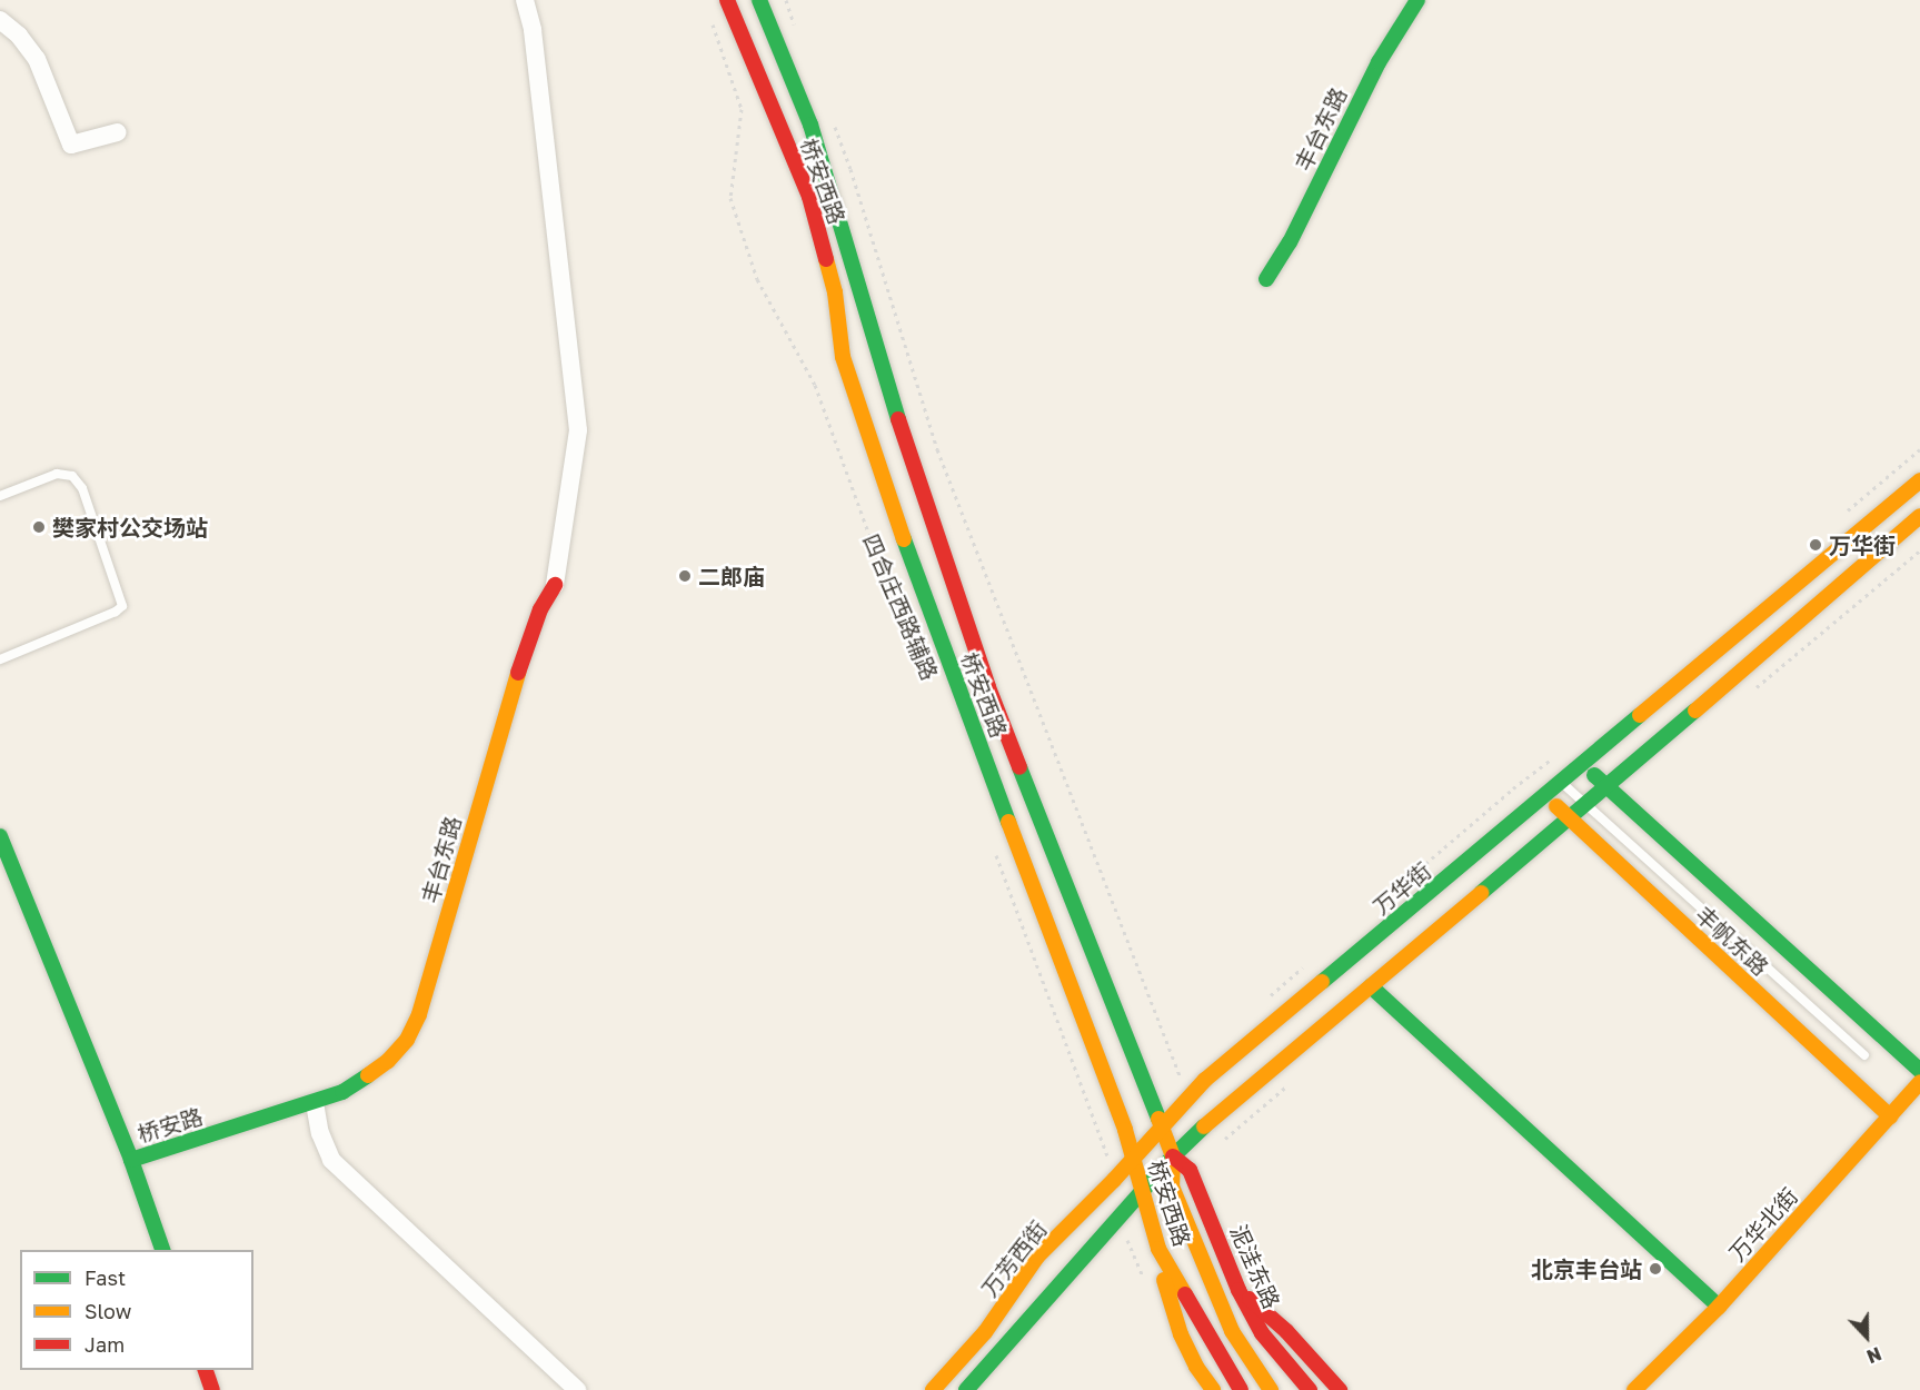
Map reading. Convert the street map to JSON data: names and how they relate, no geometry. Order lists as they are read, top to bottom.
{
  "streets": {
    "main road": [
      "丰台东路",
      "桥安西路",
      "万华街",
      "丰帆东路",
      "桥安路",
      "万华北街",
      "万芳西街",
      "泥洼东路"
    ],
    "path": ["四合庄西路辅路"]
  },
  "crossings": [
    ["丰台东路", "桥安路"],
    ["桥安西路", "万华街"],
    ["桥安西路", "万芳西街"],
    ["桥安西路", "泥洼东路"],
    ["万华街", "丰帆东路"],
    ["万华街", "万芳西街"],
    ["丰帆东路", "万华北街"]
  ],
  "places": [
    "樊家村公交场站",
    "万华街",
    "二郎庙",
    "北京丰台站"
  ],
  "legend": ["Fast", "Slow", "Jam"],
  "north": "bottom"
}
